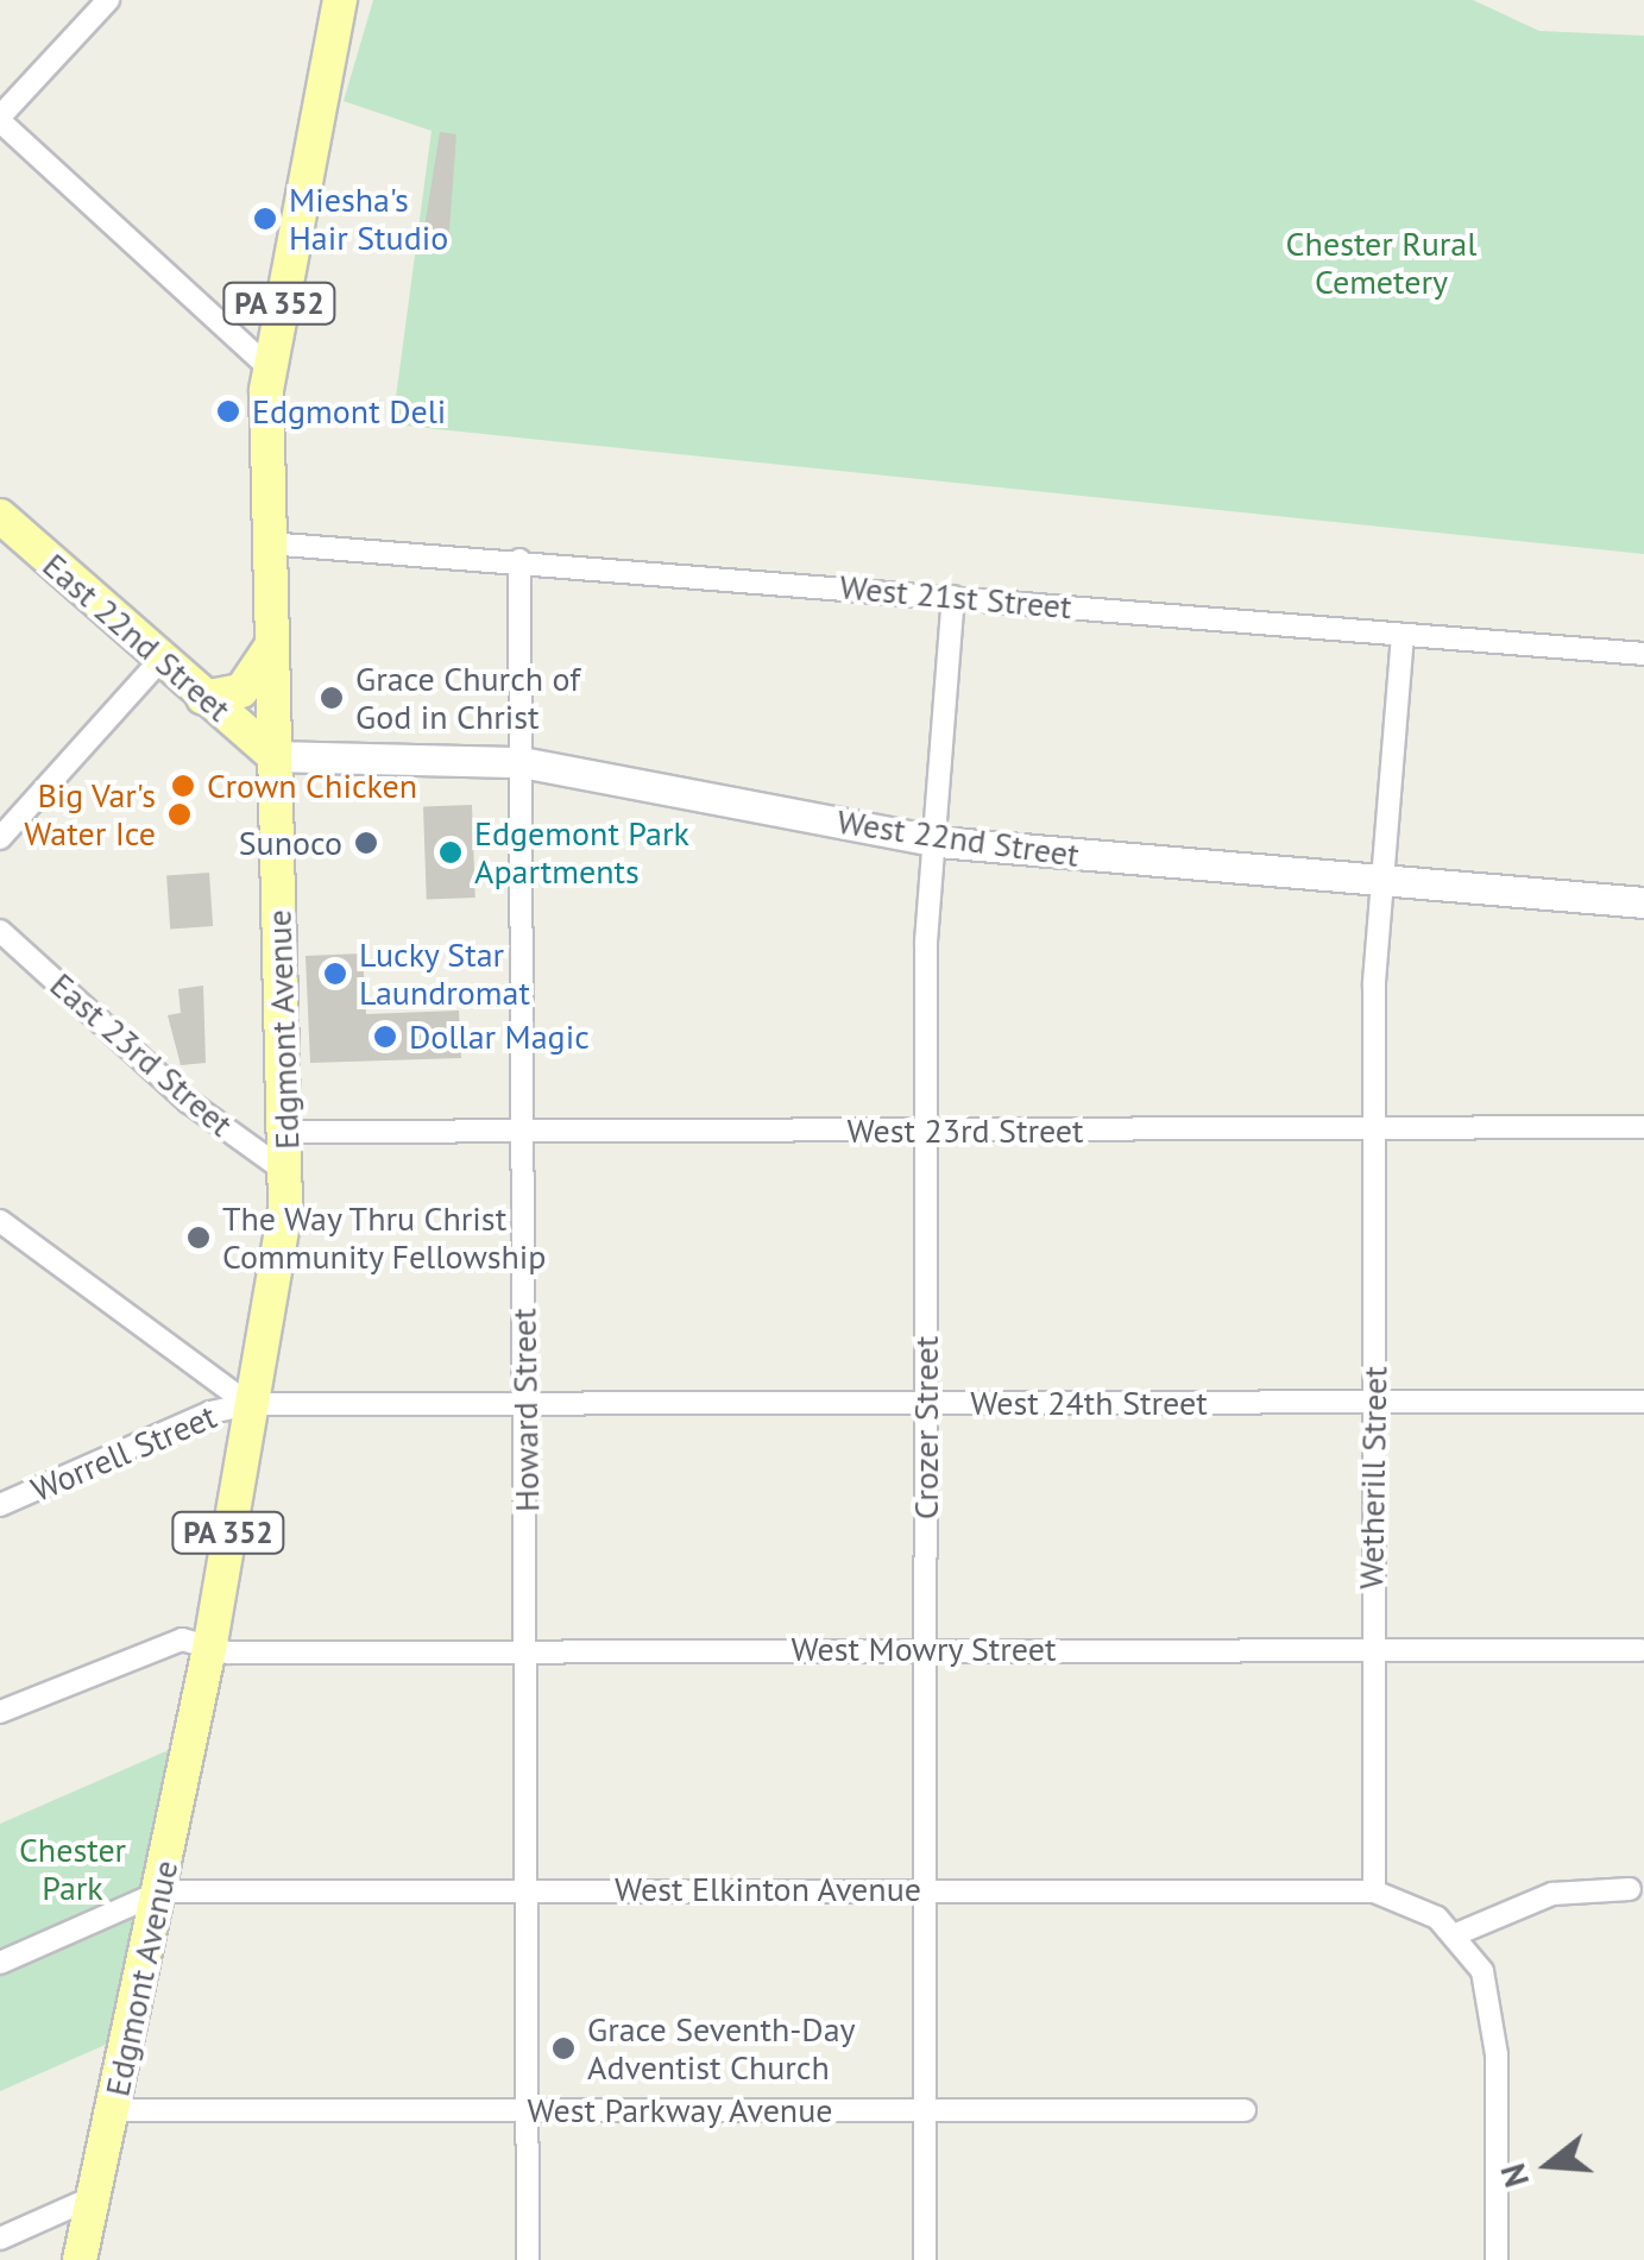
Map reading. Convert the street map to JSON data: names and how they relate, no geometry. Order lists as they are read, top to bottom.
{
  "streets": {
    "main road": ["PA 352", "East 22nd Street", "Edgmont Avenue"],
    "street": [
      "West 21st Street",
      "West 22nd Street",
      "East 23rd Street",
      "West 23rd Street",
      "West 24th Street",
      "Howard Street",
      "Crozer Street",
      "Worrell Street",
      "Wetherill Street",
      "West Mowry Street",
      "West Elkinton Avenue",
      "West Parkway Avenue"
    ]
  },
  "crossings": [
    ["West 21st Street", "Edgmont Avenue"],
    ["West 21st Street", "Howard Street"],
    ["West 21st Street", "Crozer Street"],
    ["West 21st Street", "Wetherill Street"],
    ["East 22nd Street", "West 22nd Street"],
    ["East 22nd Street", "Edgmont Avenue"],
    ["West 22nd Street", "Edgmont Avenue"],
    ["West 22nd Street", "Howard Street"],
    ["West 22nd Street", "Crozer Street"],
    ["West 22nd Street", "Wetherill Street"],
    ["Edgmont Avenue", "East 23rd Street"],
    ["Edgmont Avenue", "West 23rd Street"],
    ["Edgmont Avenue", "West 24th Street"],
    ["Edgmont Avenue", "Worrell Street"],
    ["Edgmont Avenue", "West Mowry Street"],
    ["Edgmont Avenue", "West Elkinton Avenue"],
    ["Edgmont Avenue", "West Parkway Avenue"],
    ["West 23rd Street", "Howard Street"],
    ["West 23rd Street", "Crozer Street"],
    ["West 23rd Street", "Wetherill Street"],
    ["West 24th Street", "Howard Street"],
    ["West 24th Street", "Crozer Street"],
    ["West 24th Street", "Worrell Street"],
    ["West 24th Street", "Wetherill Street"],
    ["Howard Street", "West Mowry Street"],
    ["Howard Street", "West Elkinton Avenue"],
    ["Howard Street", "West Parkway Avenue"],
    ["Crozer Street", "West Mowry Street"],
    ["Crozer Street", "West Elkinton Avenue"],
    ["Crozer Street", "West Parkway Avenue"],
    ["Wetherill Street", "West Mowry Street"],
    ["Wetherill Street", "West Elkinton Avenue"]
  ],
  "parks": ["Chester Rural Cemetery", "Chester Park"],
  "places": [
    "Miesha's Hair Studio",
    "Edgmont Deli",
    "Grace Church of God in Christ",
    "Crown Chicken",
    "Big Var's Water Ice",
    "Sunoco",
    "Edgemont Park Apartments",
    "Lucky Star Laundromat",
    "Dollar Magic",
    "The Way Thru Christ Community Fellowship",
    "Grace Seventh-Day Adventist Church"
  ],
  "north": "left"
}
